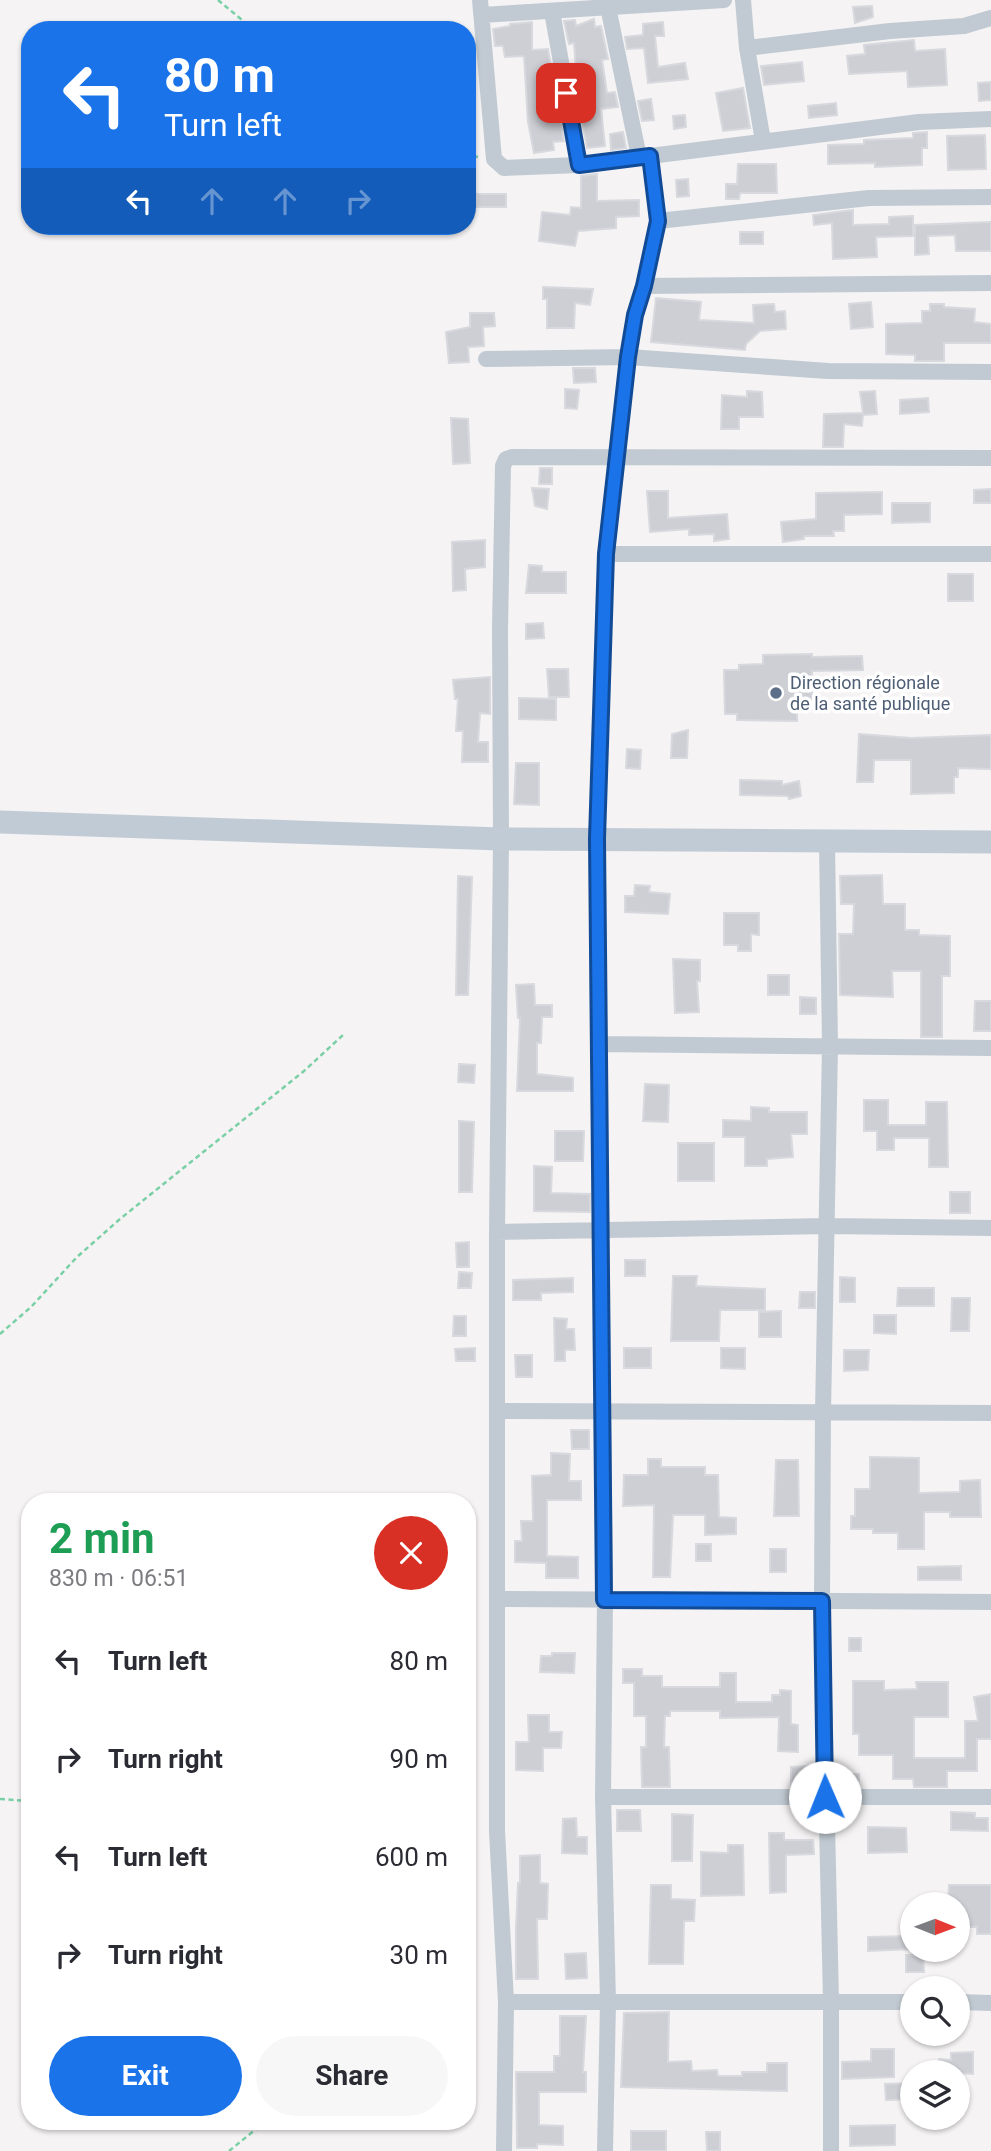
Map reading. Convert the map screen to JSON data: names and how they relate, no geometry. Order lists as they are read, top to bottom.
{
  "places": ["Direction régionale de la santé publique"],
  "north": "right",
  "page": {
    "turn": ["80 m", "Turn left"],
    "heading": ["2 min", "830 m · 06:51"],
    "list": [
      {
        "name": "Turn left",
        "value": "80 m"
      },
      {
        "name": "Turn right",
        "value": "90 m"
      },
      {
        "name": "Turn left",
        "value": "600 m"
      },
      {
        "name": "Turn right",
        "value": "30 m"
      }
    ],
    "buttons": ["Exit", "Share"]
  }
}
